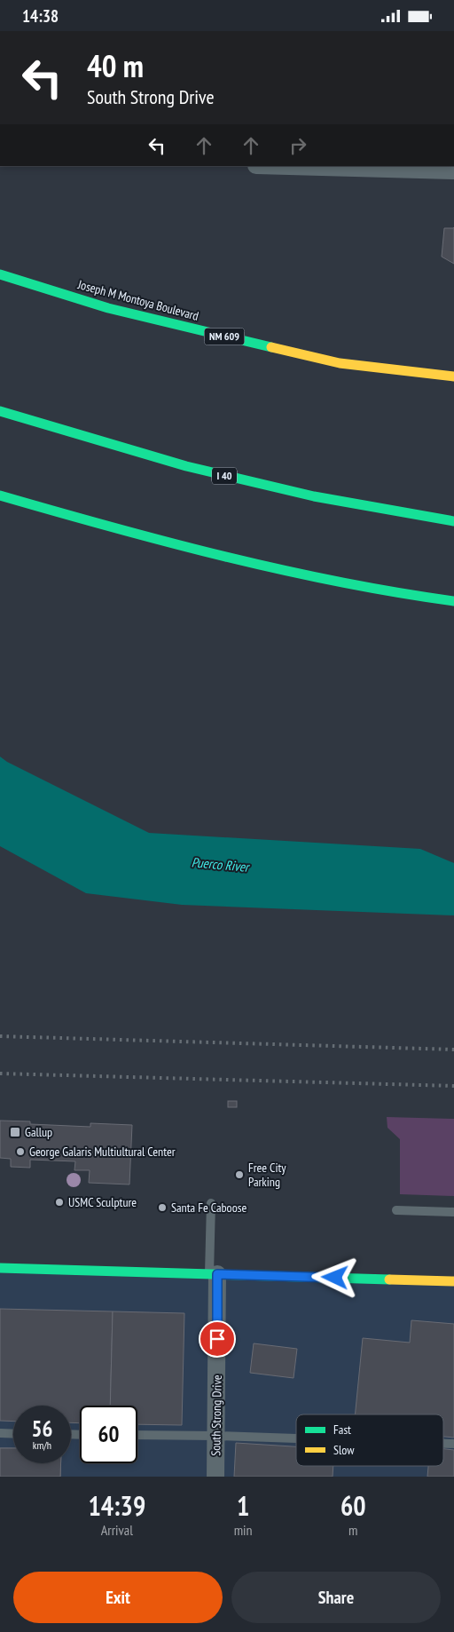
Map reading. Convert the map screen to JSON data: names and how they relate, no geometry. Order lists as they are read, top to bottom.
{
  "streets": {
    "main road": ["Joseph M Montoya Boulevard", "NM 609", "I 40"],
    "street": ["South Strong Drive"]
  },
  "water": ["Puerco River"],
  "places": {
    "transit": ["Gallup"],
    "other": [
      "George Galaris Multiultural Center",
      "Free City Parking",
      "USMC Sculpture",
      "Santa Fe Caboose"
    ]
  },
  "legend": ["Fast", "Slow"],
  "page": {
    "status": "14:38",
    "turn": ["40 m", "South Strong Drive"],
    "speed": "56 km/h",
    "limit": "60",
    "eta": [
      "14:39",
      "Arrival",
      "1",
      "min",
      "60",
      "m"
    ],
    "buttons": ["Exit", "Share"]
  }
}
